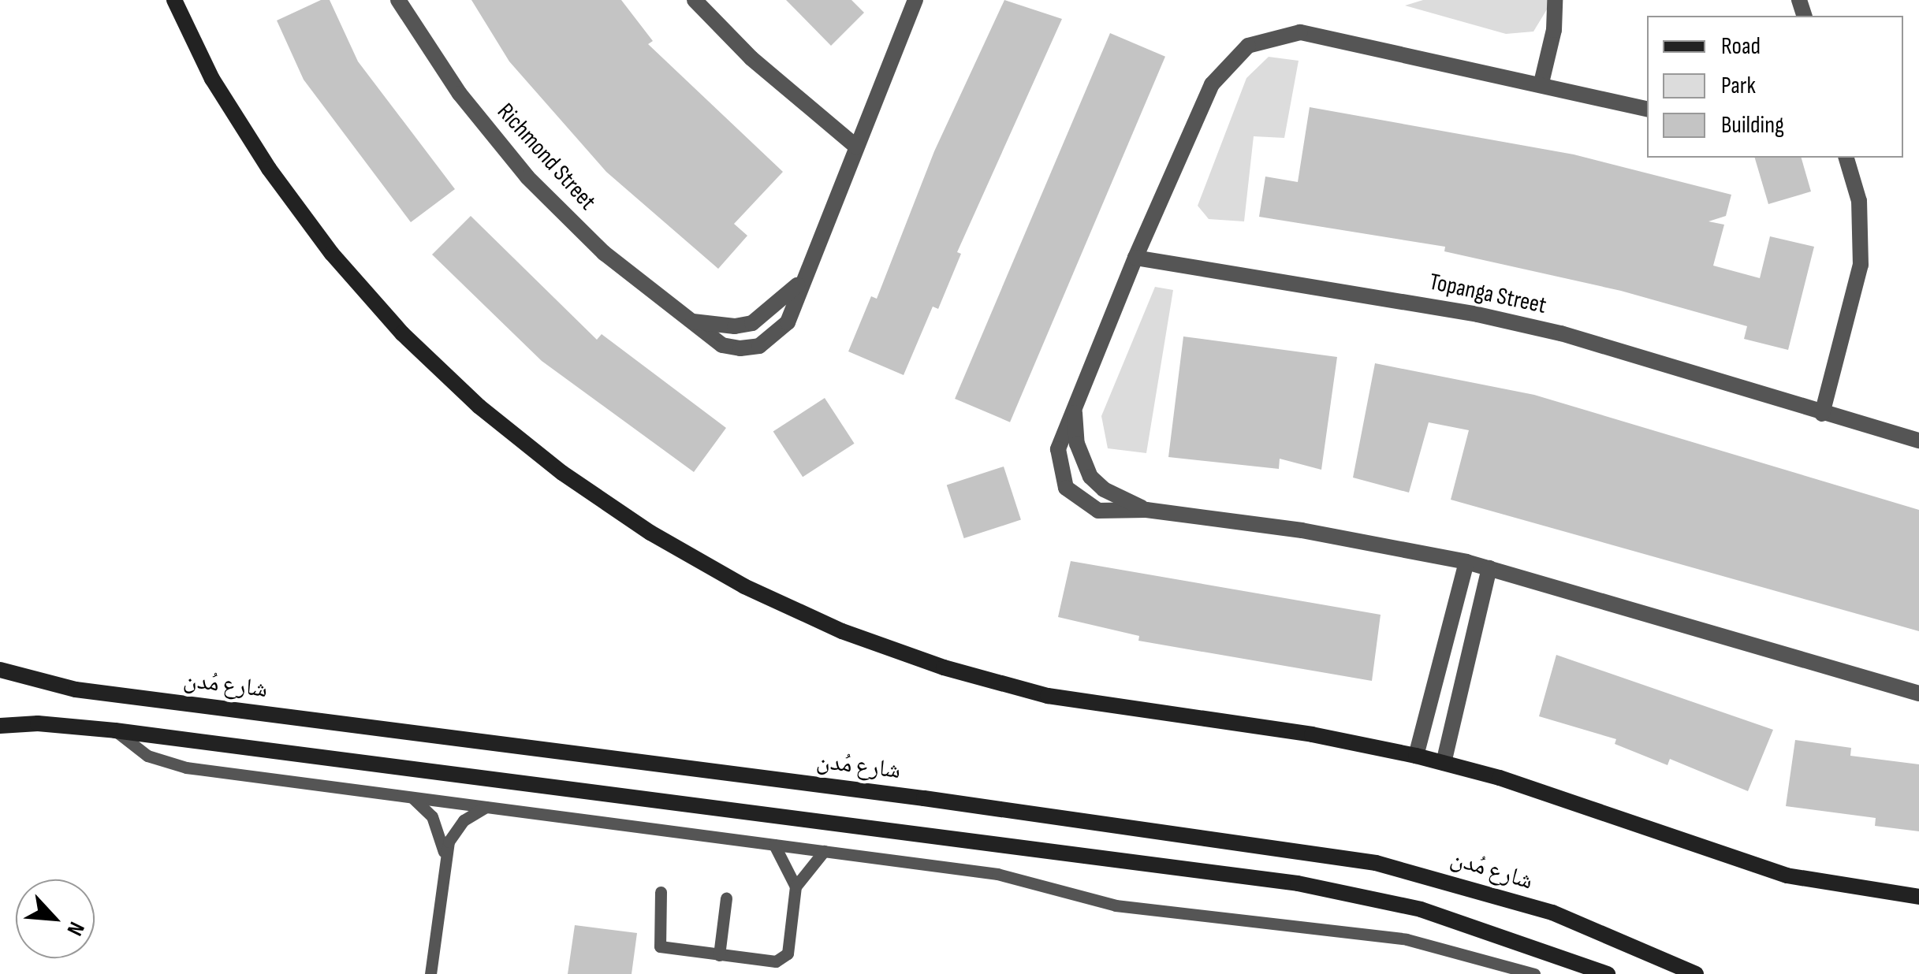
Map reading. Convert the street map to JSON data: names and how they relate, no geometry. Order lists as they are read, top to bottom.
{
  "streets": {
    "street": ["Richmond Street", "Topanga Street", "شارع مُدن"]
  },
  "legend": ["Road", "Park", "Building"],
  "north": "bottom right"
}
